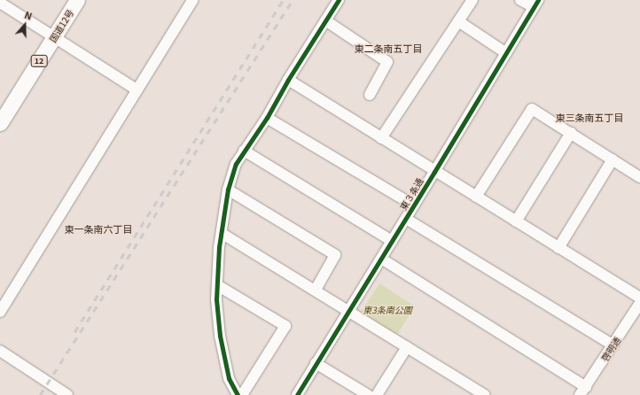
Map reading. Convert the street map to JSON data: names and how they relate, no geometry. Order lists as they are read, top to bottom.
{
  "streets": {
    "highway": ["国道12号", "12"],
    "street": ["東３条通", "啓明通"]
  },
  "districts": ["東二条南五丁目", "東三条南五丁目", "東一条南六丁目"],
  "parks": ["東3条南公園"],
  "north": "top"
}
